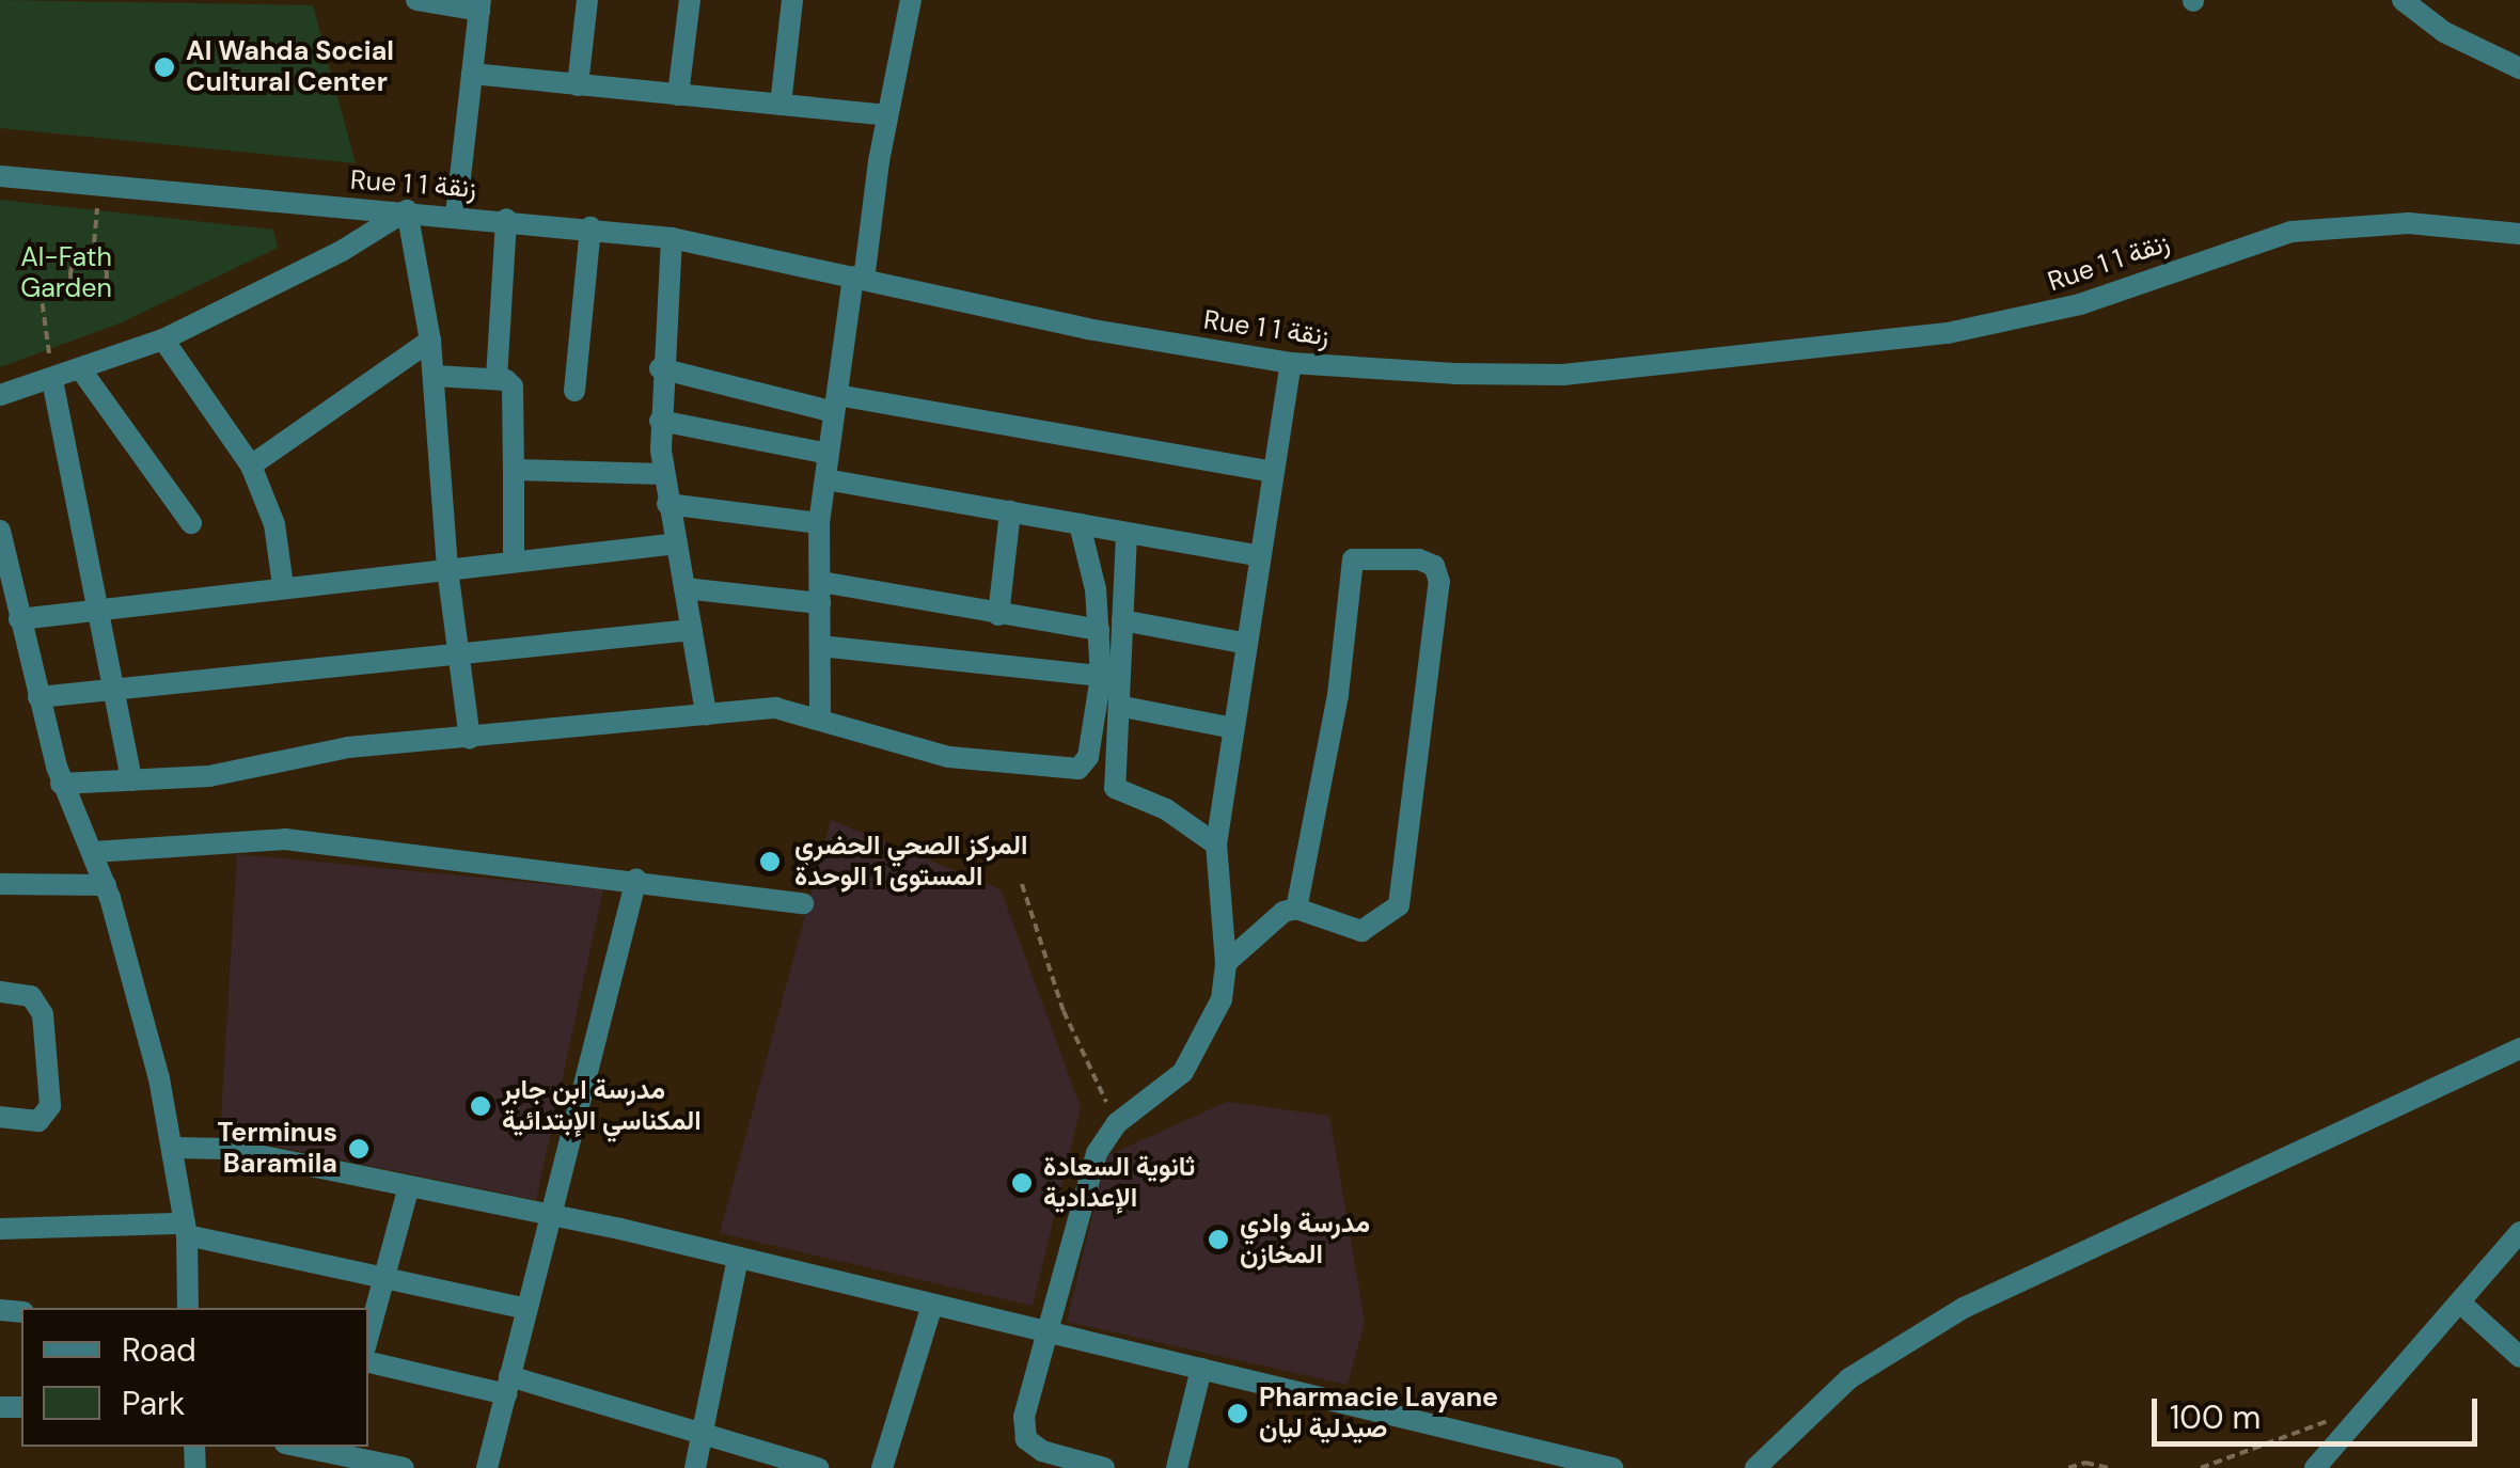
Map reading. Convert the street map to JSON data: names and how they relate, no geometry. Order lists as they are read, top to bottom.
{
  "streets": {
    "street": ["Rue 1 زنقة 1"]
  },
  "parks": ["Al-Fath Garden"],
  "places": [
    "Al Wahda Social Cultural Center",
    "المركز الصحي الحضري المستوى 1 الوحدة",
    "مدرسة ابن جابر المكناسي الإبتدائية",
    "Terminus Baramila",
    "ثانوية السعادة الإعدادية",
    "مدرسة وادي المخازن",
    "Pharmacie Layane صيدلية ليان"
  ],
  "legend": ["Road", "Park"],
  "scale_bar": "100 m"
}
